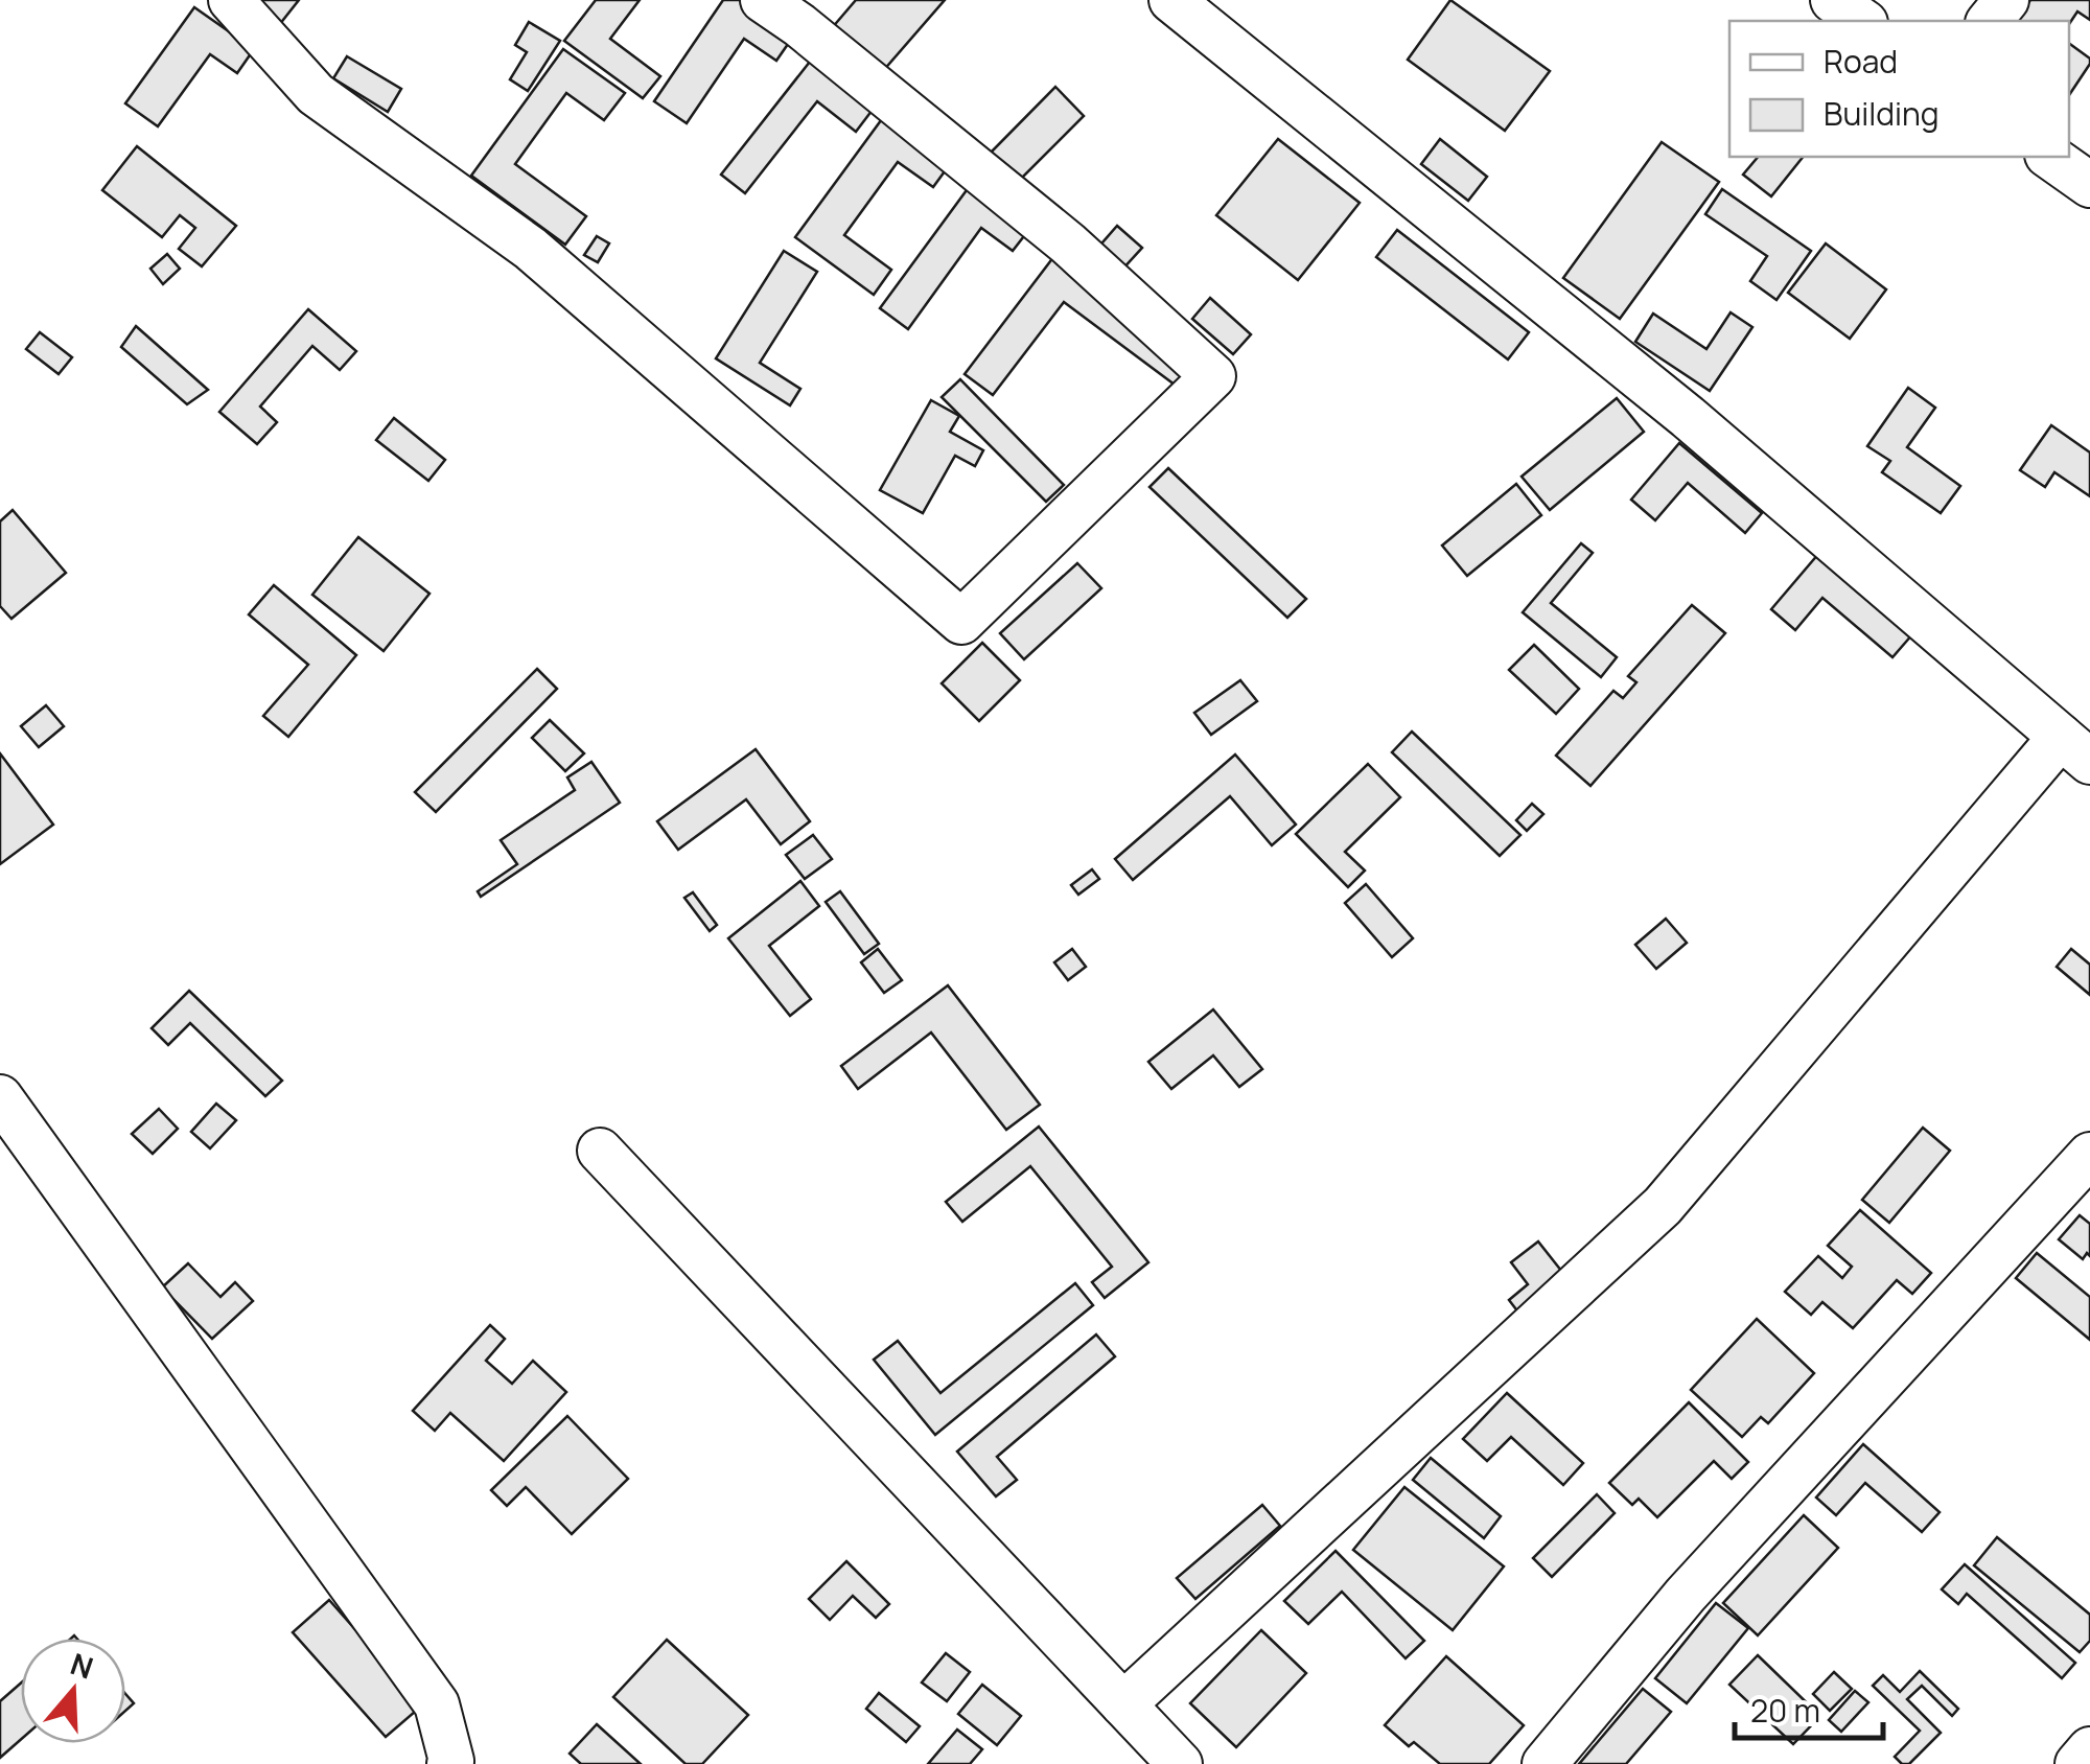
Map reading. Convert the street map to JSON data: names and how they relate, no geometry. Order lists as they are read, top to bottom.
{
  "legend": ["Road", "Building"],
  "scale_bar": "20 m",
  "north": "top"
}
